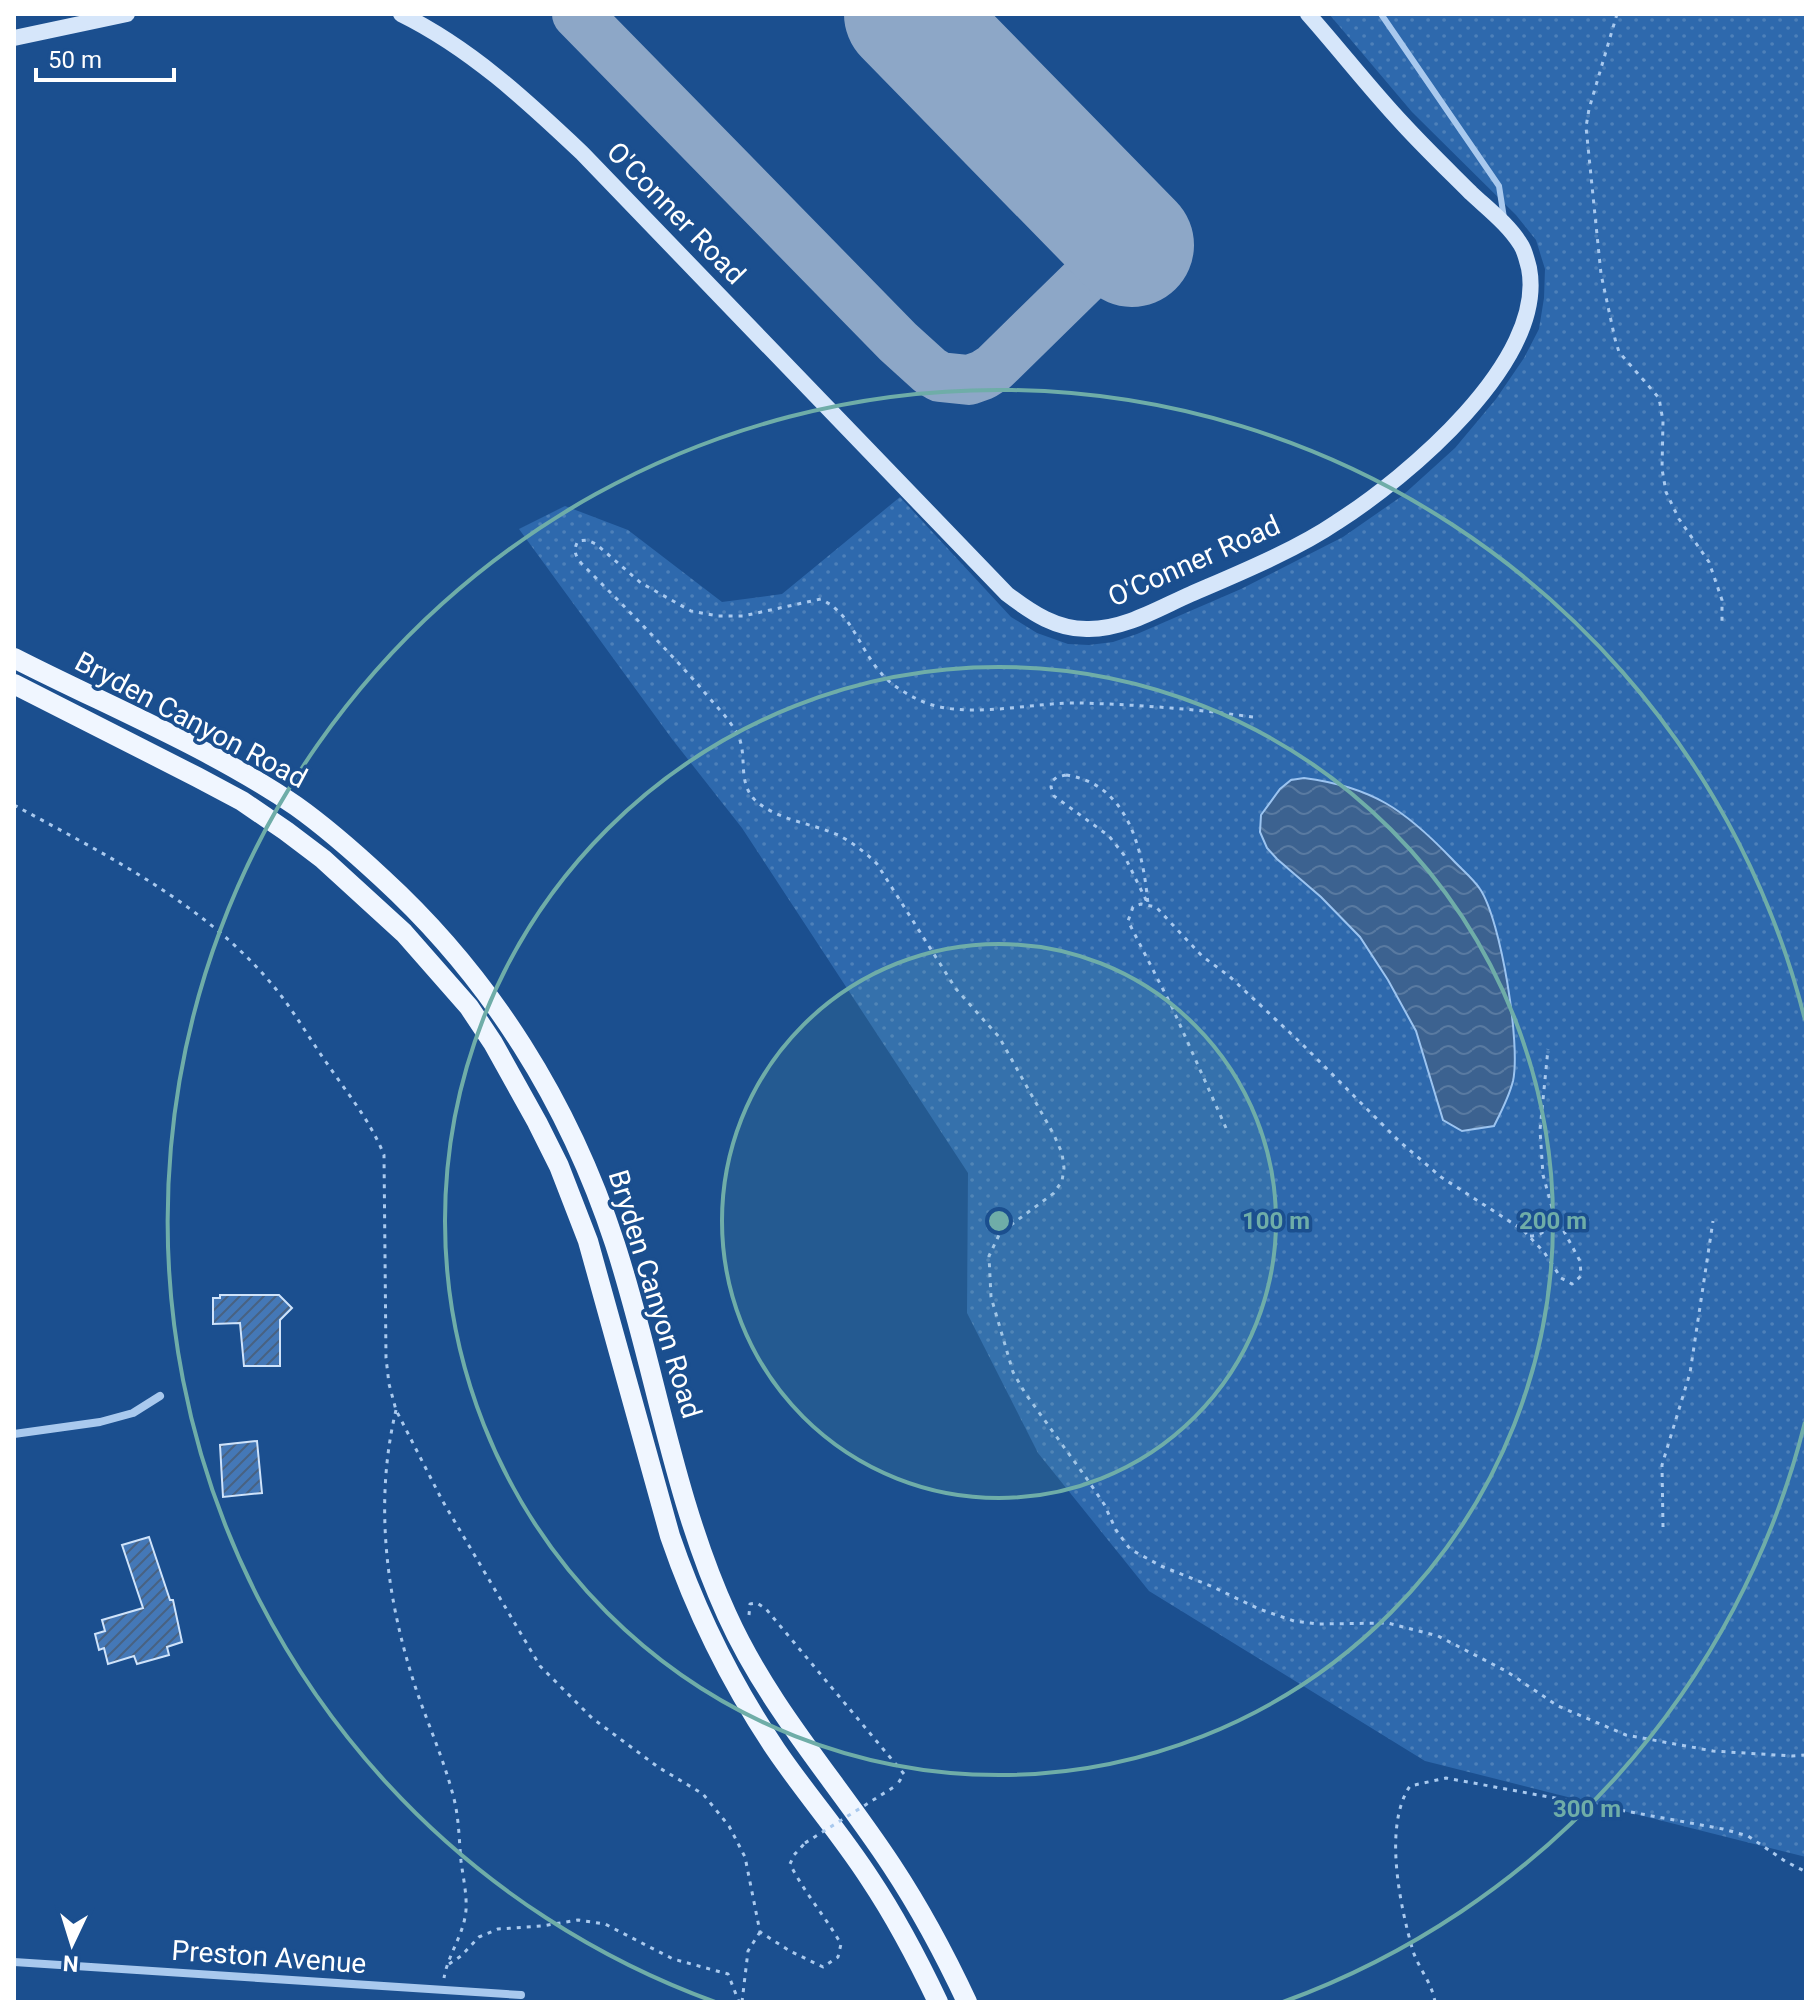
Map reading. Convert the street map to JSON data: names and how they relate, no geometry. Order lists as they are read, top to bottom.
{
  "streets": {
    "main road": ["Bryden Canyon Road"],
    "street": ["O'Conner Road", "Preston Avenue"]
  },
  "scale_bar": "50 m",
  "north": "bottom",
  "rings": ["100 m", "200 m", "300 m"]
}
